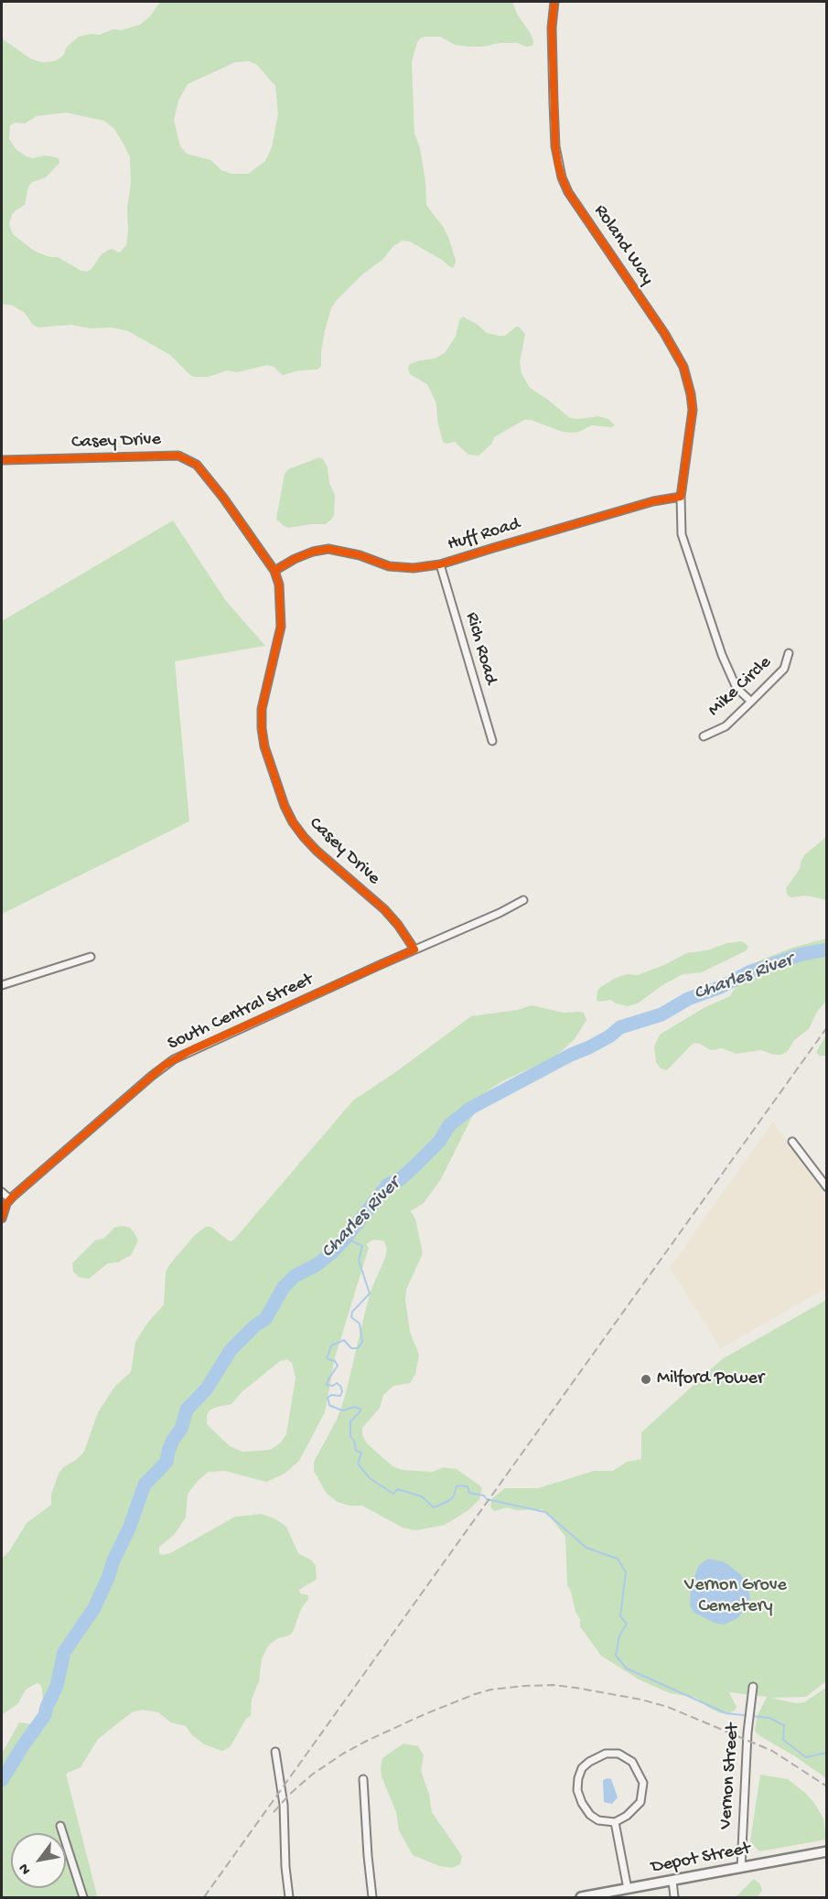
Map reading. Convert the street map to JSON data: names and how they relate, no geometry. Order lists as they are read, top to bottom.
{
  "streets": {
    "main road": ["Depot Street"],
    "street": [
      "Roland Way",
      "Casey Drive",
      "Huff Road",
      "Rich Road",
      "Mike Circle",
      "South Central Street",
      "Vernon Street"
    ]
  },
  "crossings": [
    ["Roland Way", "Huff Road"],
    ["Roland Way", "Mike Circle"],
    ["Casey Drive", "Huff Road"],
    ["Casey Drive", "South Central Street"],
    ["Huff Road", "Rich Road"],
    ["Vernon Street", "Depot Street"]
  ],
  "water": ["Charles River"],
  "parks": ["Vernon Grove Cemetery"],
  "places": ["Milford Power"],
  "north": "bottom left"
}
